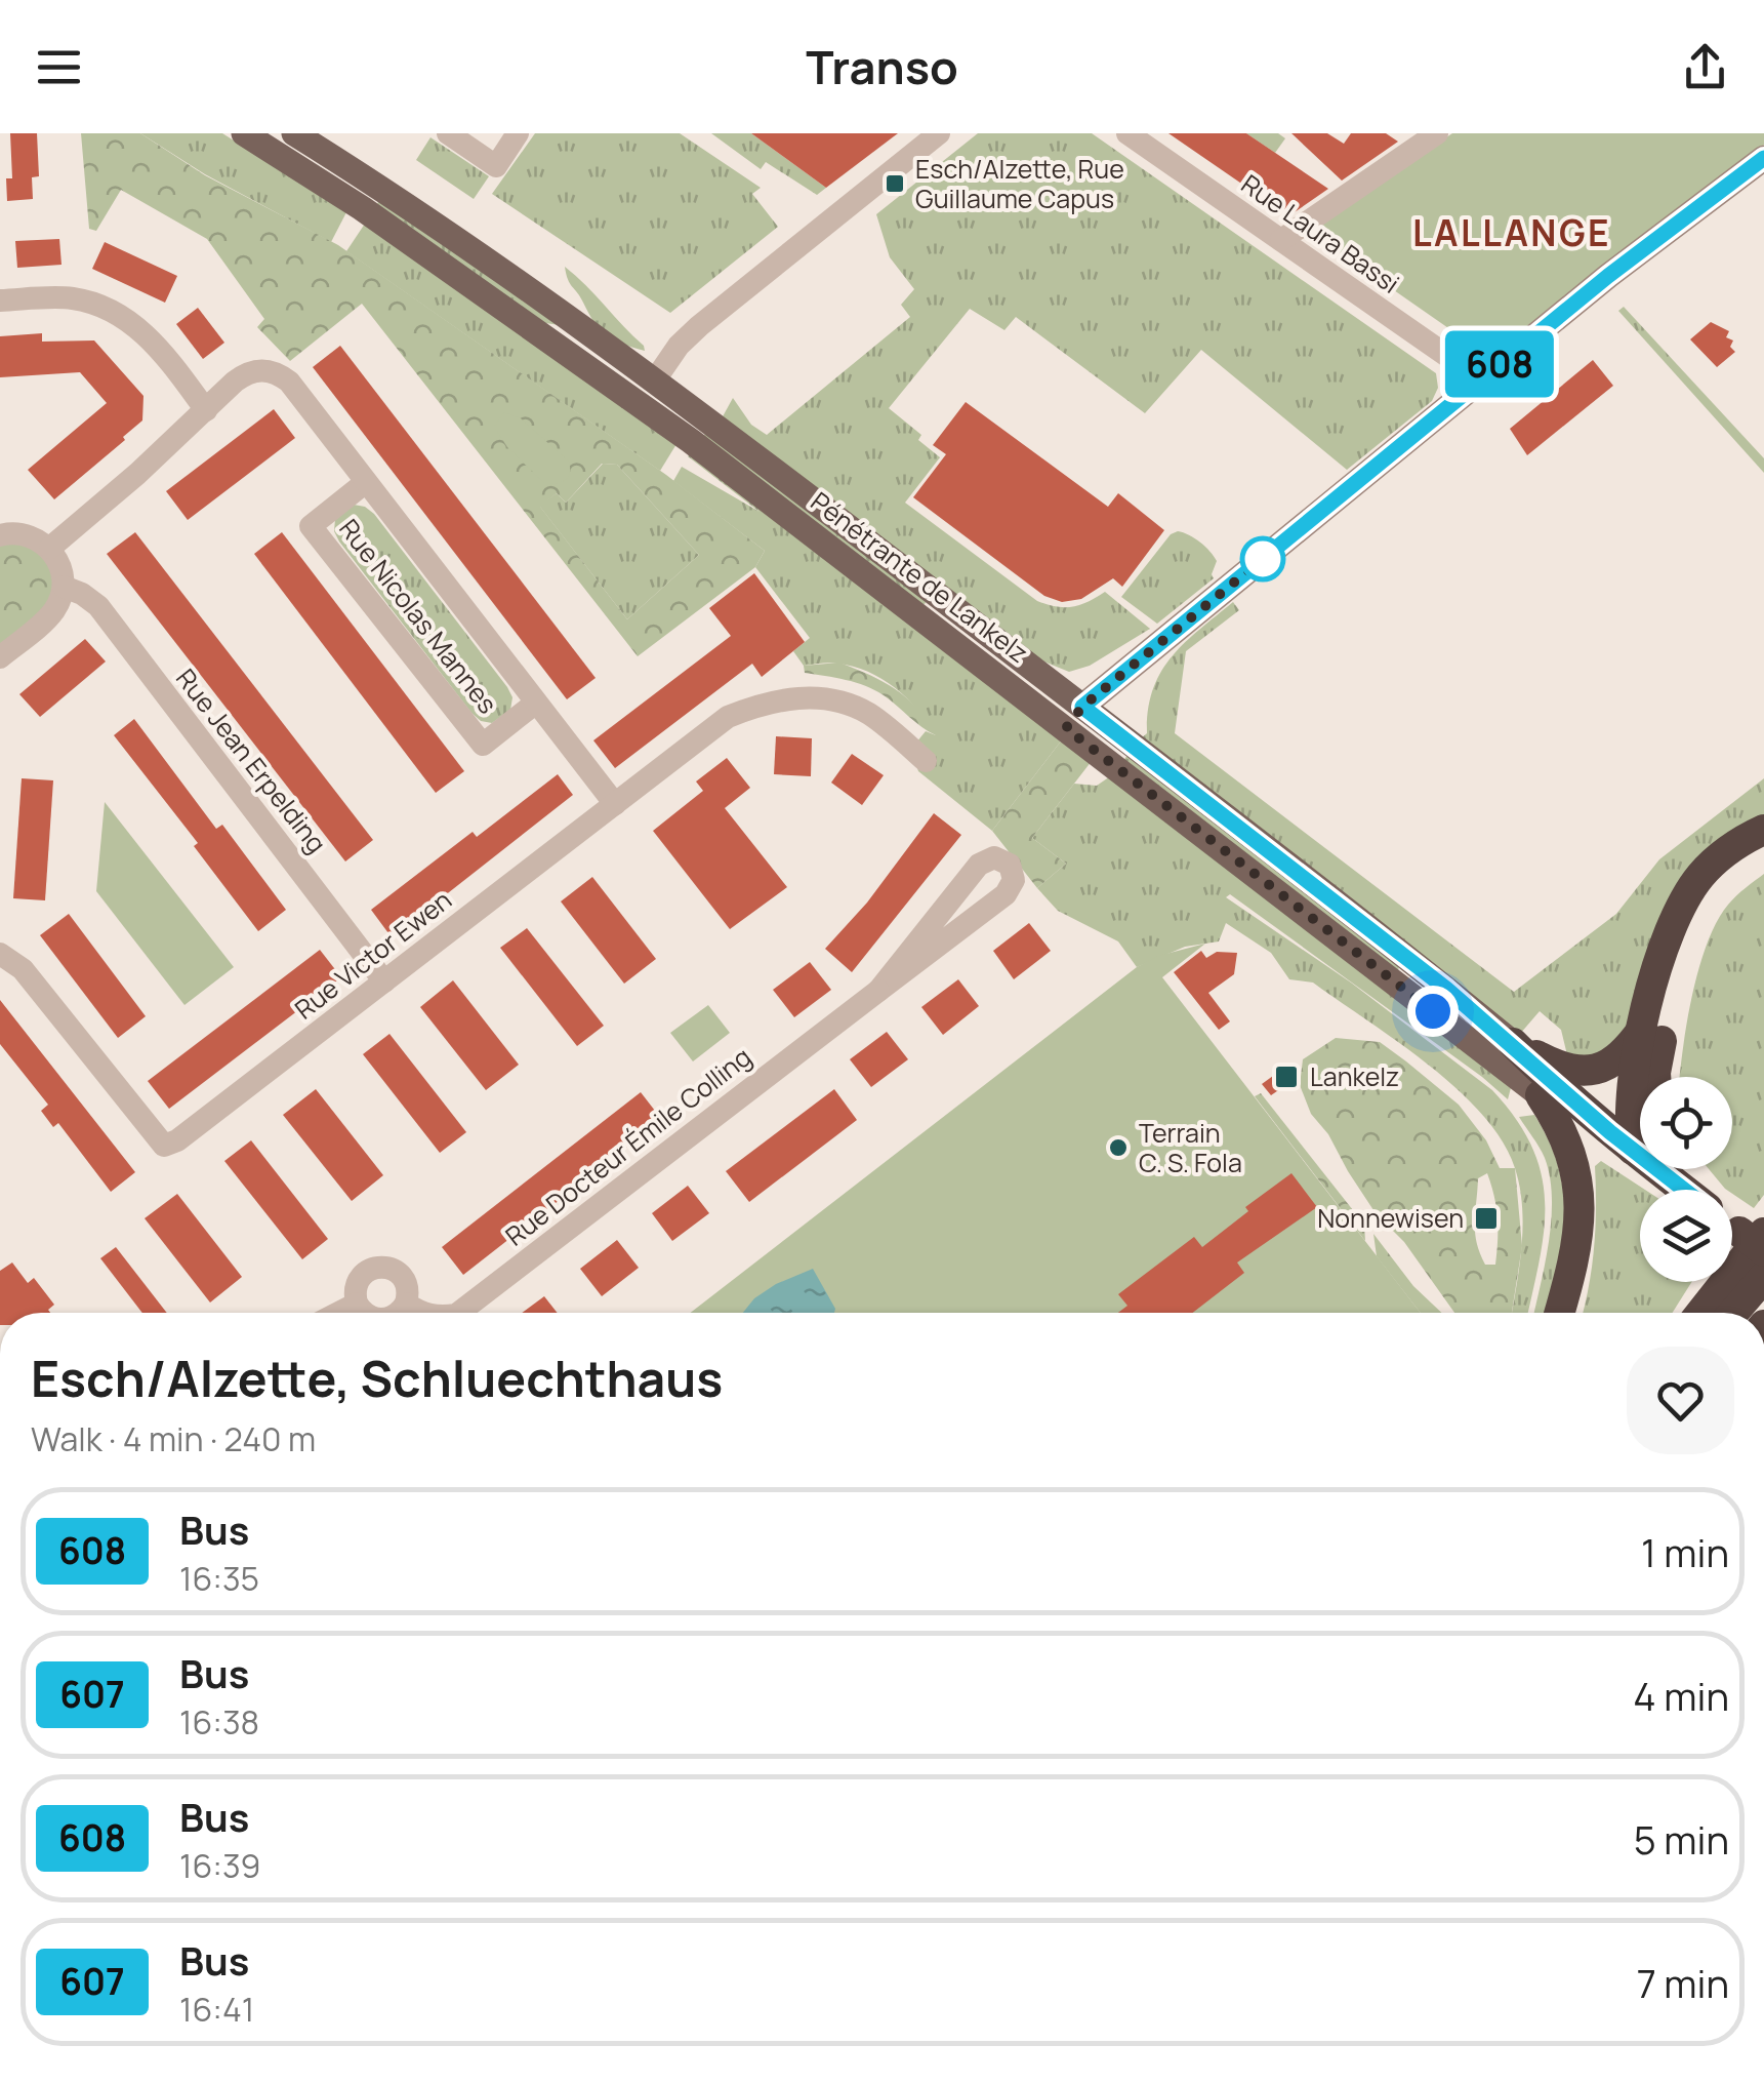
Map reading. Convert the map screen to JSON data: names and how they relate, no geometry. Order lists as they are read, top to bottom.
{
  "streets": {
    "main road": ["Pénétrante de Lankelz"],
    "street": [
      "Rue Laura Bassi",
      "Rue Nicolas Mannes",
      "Rue Jean Erpelding",
      "Rue Victor Ewen",
      "Rue Docteur Émile Colling"
    ]
  },
  "crossings": [
    ["Rue Nicolas Mannes", "Rue Victor Ewen"],
    ["Rue Jean Erpelding", "Rue Victor Ewen"]
  ],
  "districts": ["LALLANGE"],
  "places": {
    "transit": ["Esch/Alzette, Rue Guillaume Capus", "Lankelz", "Nonnewisen"],
    "other": ["Terrain C. S. Fola"]
  },
  "lines": ["bus line 608"],
  "page": {
    "header": "Transo",
    "on_map": "608",
    "heading": ["Esch/Alzette, Schluechthaus", "Walk · 4 min · 240 m"],
    "list": [
      {
        "mark": "608",
        "name": "Bus",
        "note": "16:35",
        "value": "1 min"
      },
      {
        "mark": "607",
        "name": "Bus",
        "note": "16:38",
        "value": "4 min"
      },
      {
        "mark": "608",
        "name": "Bus",
        "note": "16:39",
        "value": "5 min"
      },
      {
        "mark": "607",
        "name": "Bus",
        "note": "16:41",
        "value": "7 min"
      }
    ]
  }
}
